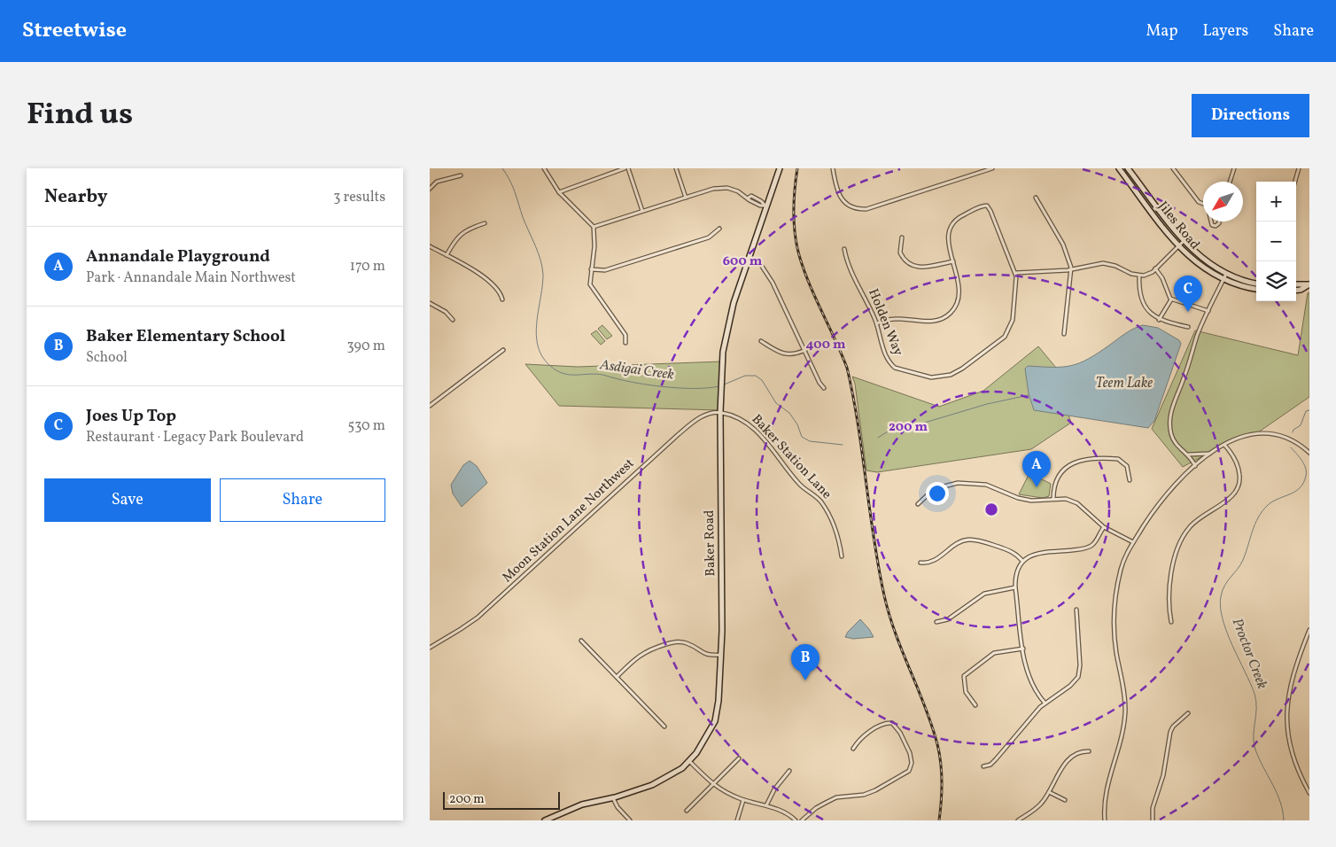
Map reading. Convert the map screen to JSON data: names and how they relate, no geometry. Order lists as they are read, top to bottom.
{
  "streets": {
    "main road": ["Jiles Road", "Baker Road"],
    "street": ["Holden Way", "Baker Station Lane", "Moon Station Lane Northwest"]
  },
  "crossings": [
    ["Baker Station Lane", "Moon Station Lane Northwest"],
    ["Baker Station Lane", "Baker Road"],
    ["Moon Station Lane Northwest", "Baker Road"]
  ],
  "water": ["Asdigai Creek", "Teem Lake", "Proctor Creek"],
  "scale_bar": "200 m",
  "north": "bottom left",
  "page": {
    "header": "Streetwise",
    "nav": ["Map", "Layers", "Share"],
    "title": "Find us",
    "buttons": [
      "Directions",
      ["Save", "Share"]
    ],
    "heading": ["Nearby", "3 results"],
    "map_buttons": ["+", "−"],
    "list": [
      {
        "mark": "A",
        "name": "Annandale Playground",
        "note": "Park · Annandale Main Northwest",
        "value": "170 m"
      },
      {
        "mark": "B",
        "name": "Baker Elementary School",
        "note": "School",
        "value": "390 m"
      },
      {
        "mark": "C",
        "name": "Joes Up Top",
        "note": "Restaurant · Legacy Park Boulevard",
        "value": "530 m"
      }
    ],
    "pins": ["C", "A", "B"],
    "scale": "200 m"
  },
  "rings": ["600 m", "400 m", "200 m"]
}
